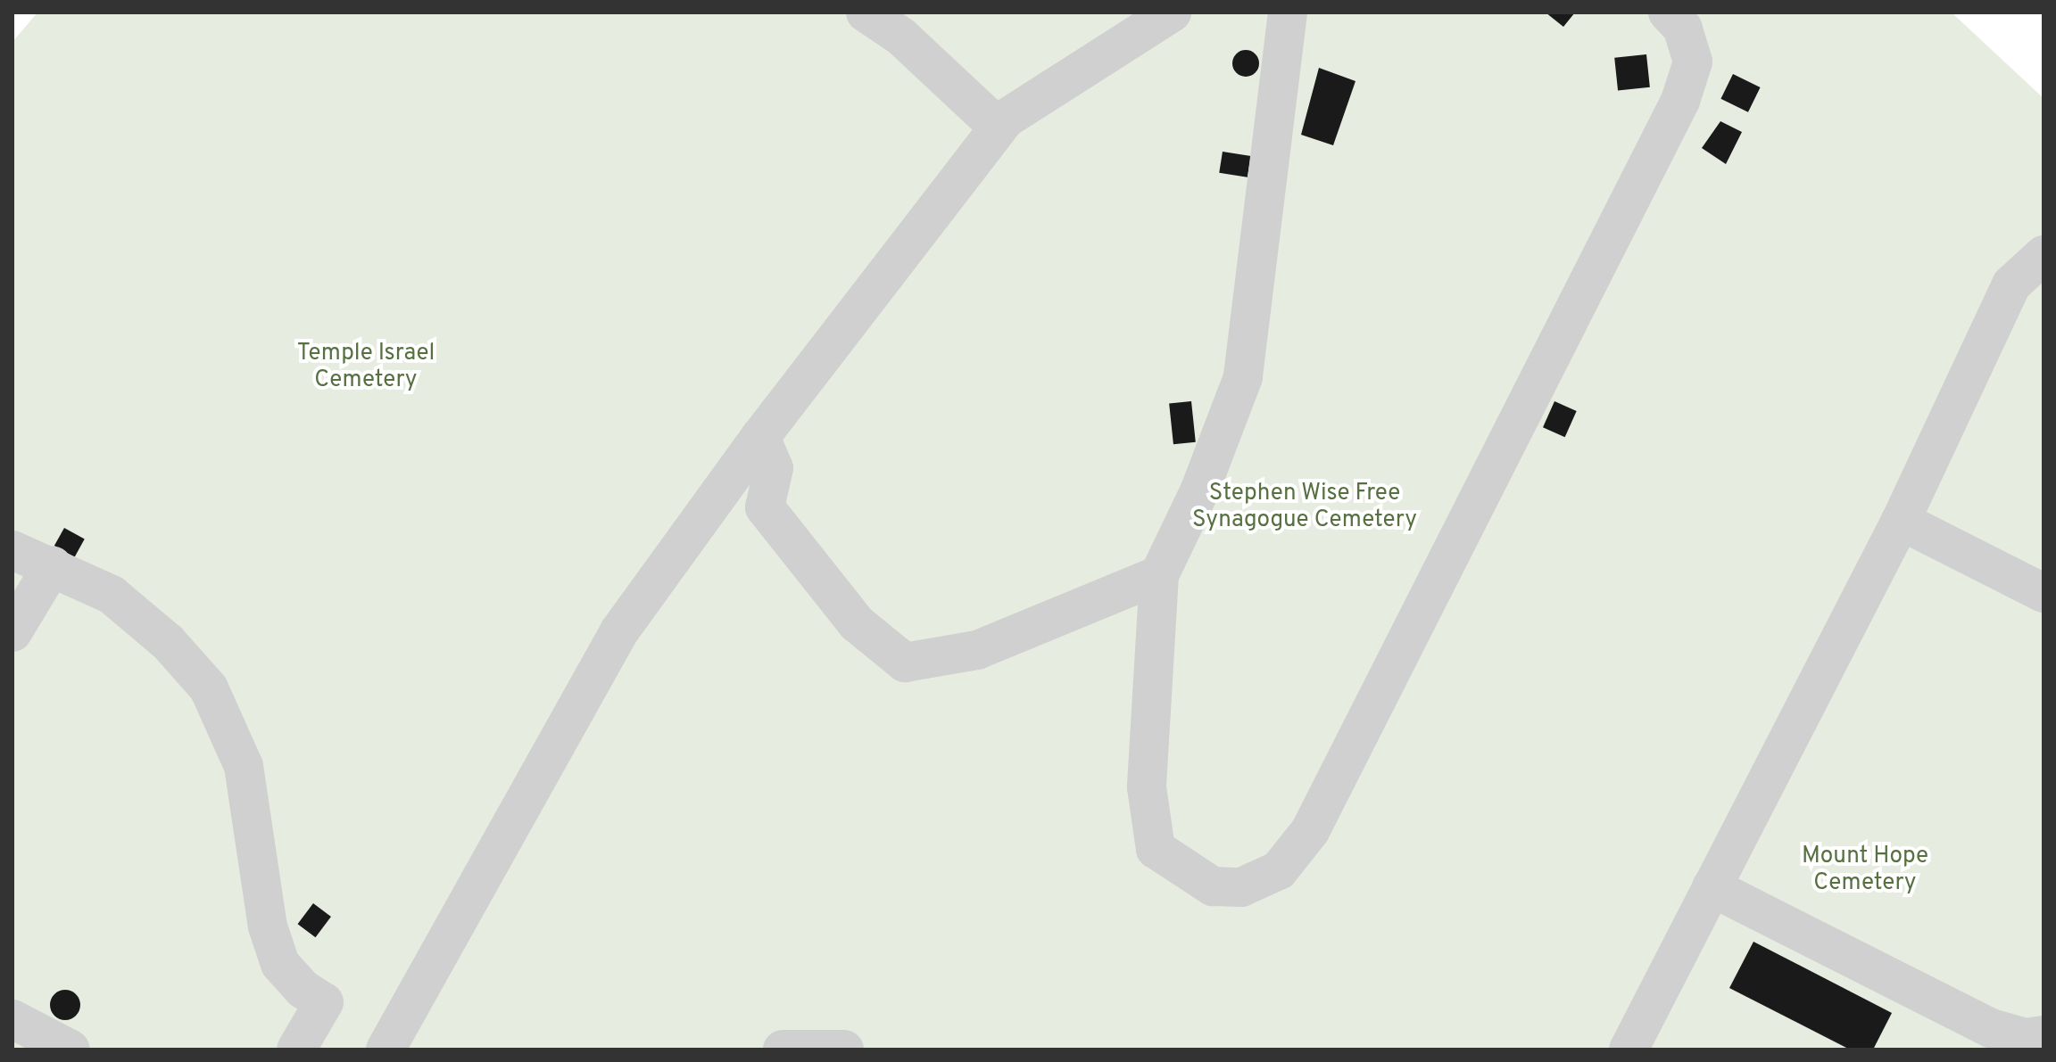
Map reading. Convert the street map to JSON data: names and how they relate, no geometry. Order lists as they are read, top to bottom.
{
  "parks": ["Temple Israel Cemetery", "Stephen Wise Free Synagogue Cemetery", "Mount Hope Cemetery"]
}
